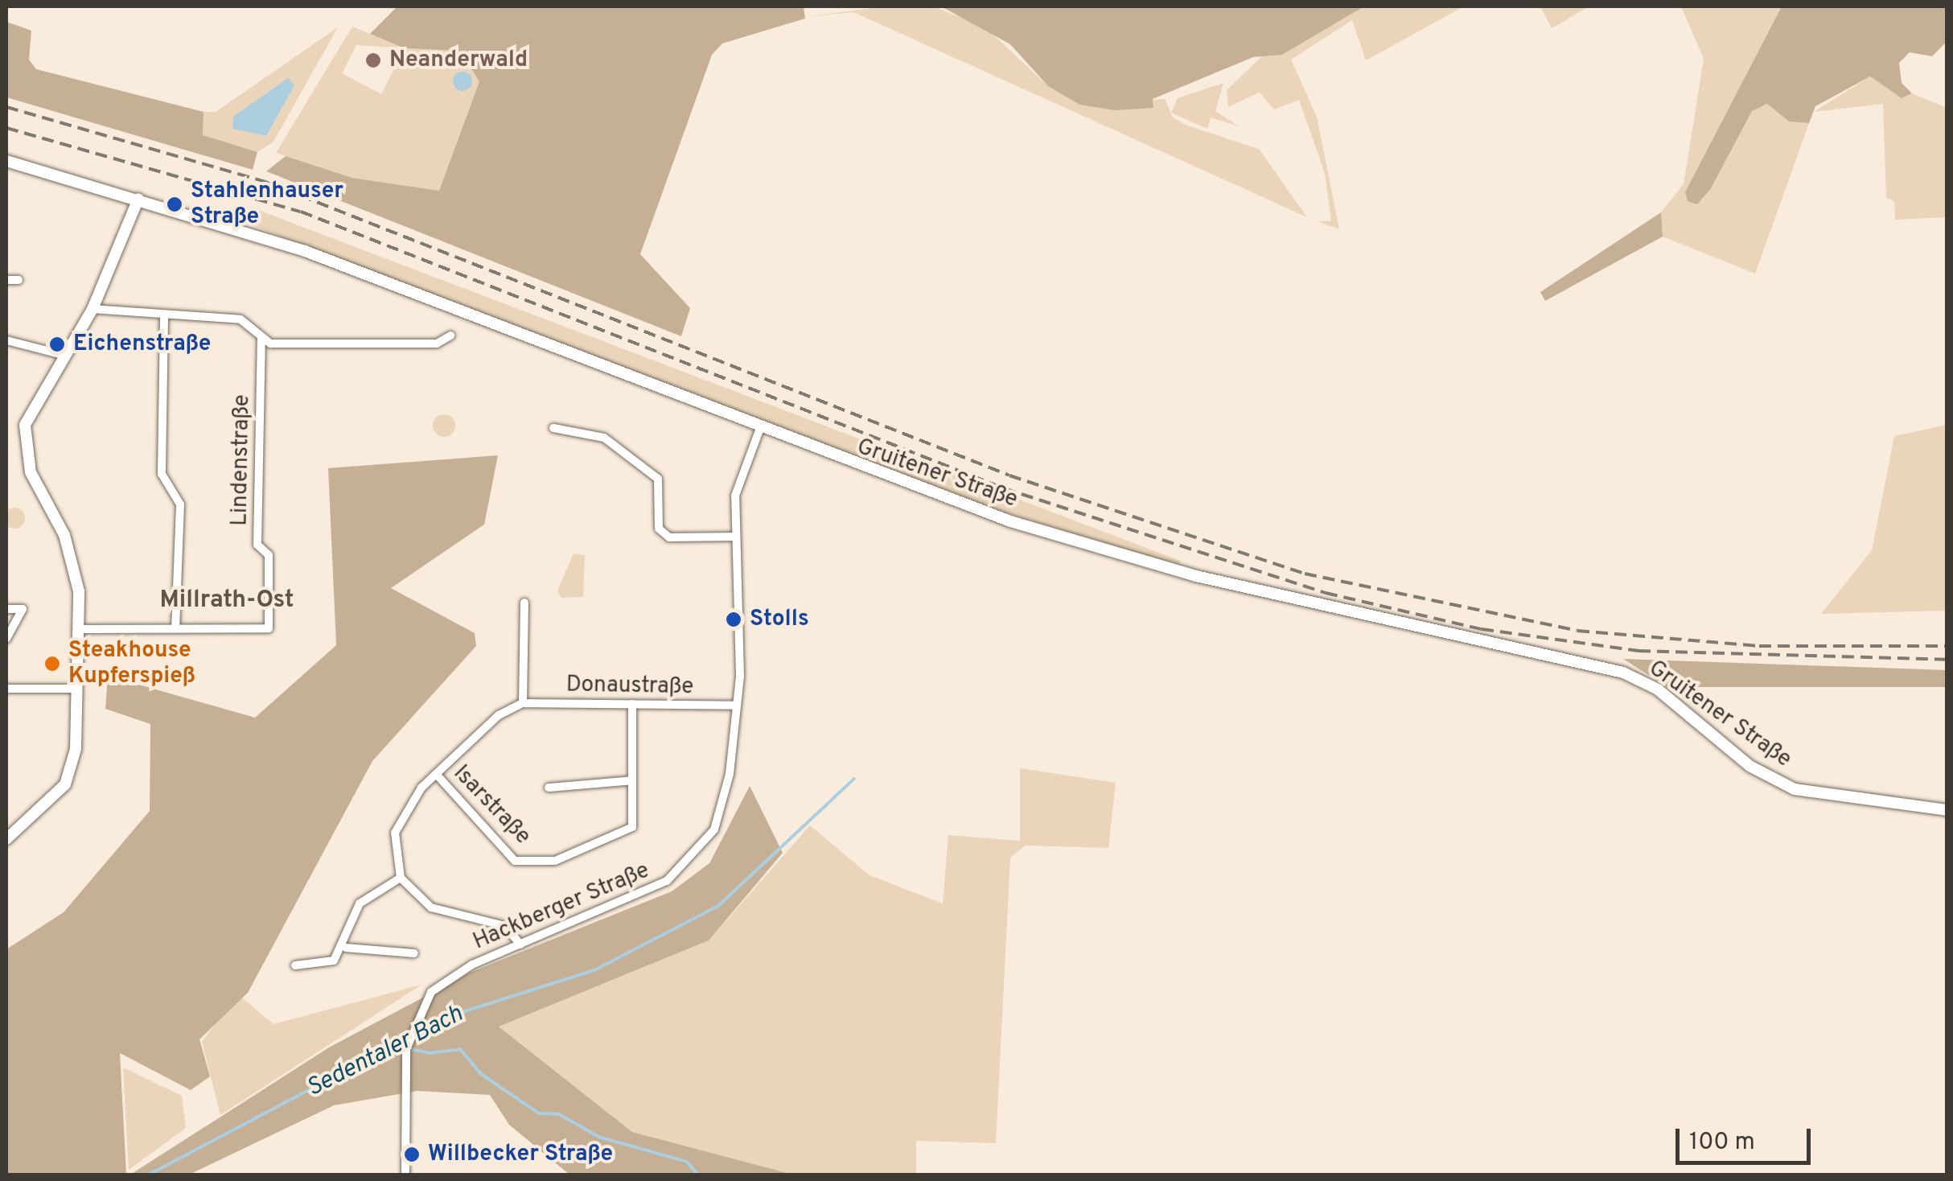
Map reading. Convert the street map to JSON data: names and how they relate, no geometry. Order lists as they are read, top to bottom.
{
  "streets": {
    "main road": ["Gruitener Straße"],
    "street": [
      "Lindenstraße",
      "Donaustraße",
      "Isarstraße",
      "Hackberger Straße"
    ]
  },
  "crossings": [
    ["Gruitener Straße", "Hackberger Straße"],
    ["Donaustraße", "Isarstraße"],
    ["Donaustraße", "Hackberger Straße"]
  ],
  "districts": ["Millrath-Ost"],
  "water": ["Sedentaler Bach"],
  "places": [
    "Neanderwald",
    "Stahlenhauser Straße",
    "Eichenstraße",
    "Stolls",
    "Steakhouse Kupferspieß",
    "Willbecker Straße"
  ],
  "scale_bar": "100 m"
}
